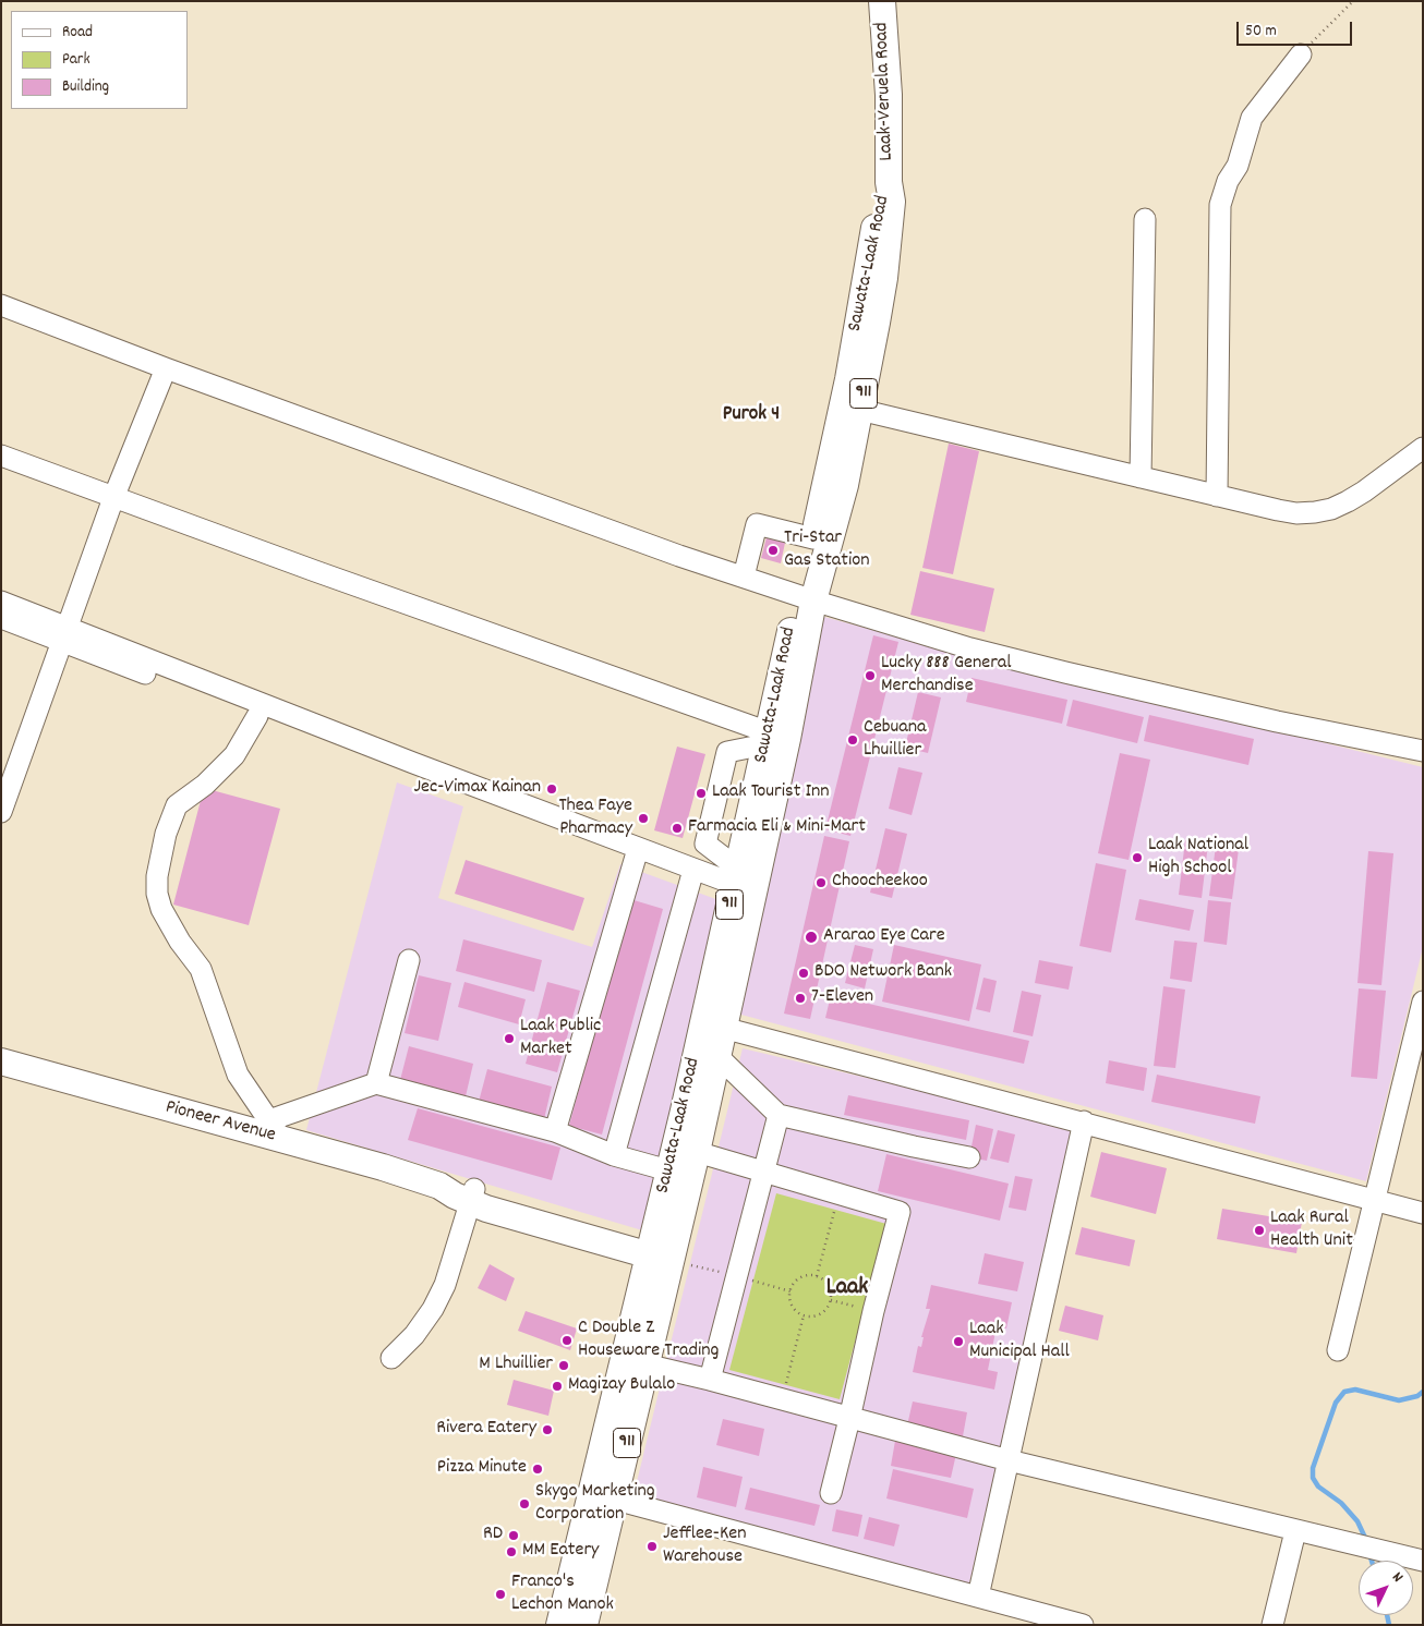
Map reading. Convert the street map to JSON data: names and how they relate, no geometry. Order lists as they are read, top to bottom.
{
  "streets": {
    "main road": [
      "Laak-Veruela Road",
      "Sawata-Laak Road",
      "911",
      "Pioneer Avenue"
    ]
  },
  "crossings": [
    ["Laak-Veruela Road", "Sawata-Laak Road"],
    ["Sawata-Laak Road", "Pioneer Avenue"]
  ],
  "districts": ["Purok 4", "Laak"],
  "places": [
    "Tri-Star Gas Station",
    "Lucky 888 General Merchandise",
    "Cebuana Lhuillier",
    "Jec-Vimax Kainan",
    "Laak Tourist Inn",
    "Thea Faye Pharmacy",
    "Farmacia Eli & Mini-Mart",
    "Laak National High School",
    "Choocheekoo",
    "Ararao Eye Care",
    "BDO Network Bank",
    "7-Eleven",
    "Laak Public Market",
    "Laak Rural Health Unit",
    "C Double Z Houseware Trading",
    "Laak Municipal Hall",
    "M Lhuillier",
    "Magizay Bulalo",
    "Rivera Eatery",
    "Pizza Minute",
    "Skygo Marketing Corporation",
    "RD",
    "Jefflee-Ken Warehouse",
    "MM Eatery",
    "Franco's Lechon Manok"
  ],
  "legend": ["Road", "Park", "Building"],
  "scale_bar": "50 m",
  "north": "top right"
}
